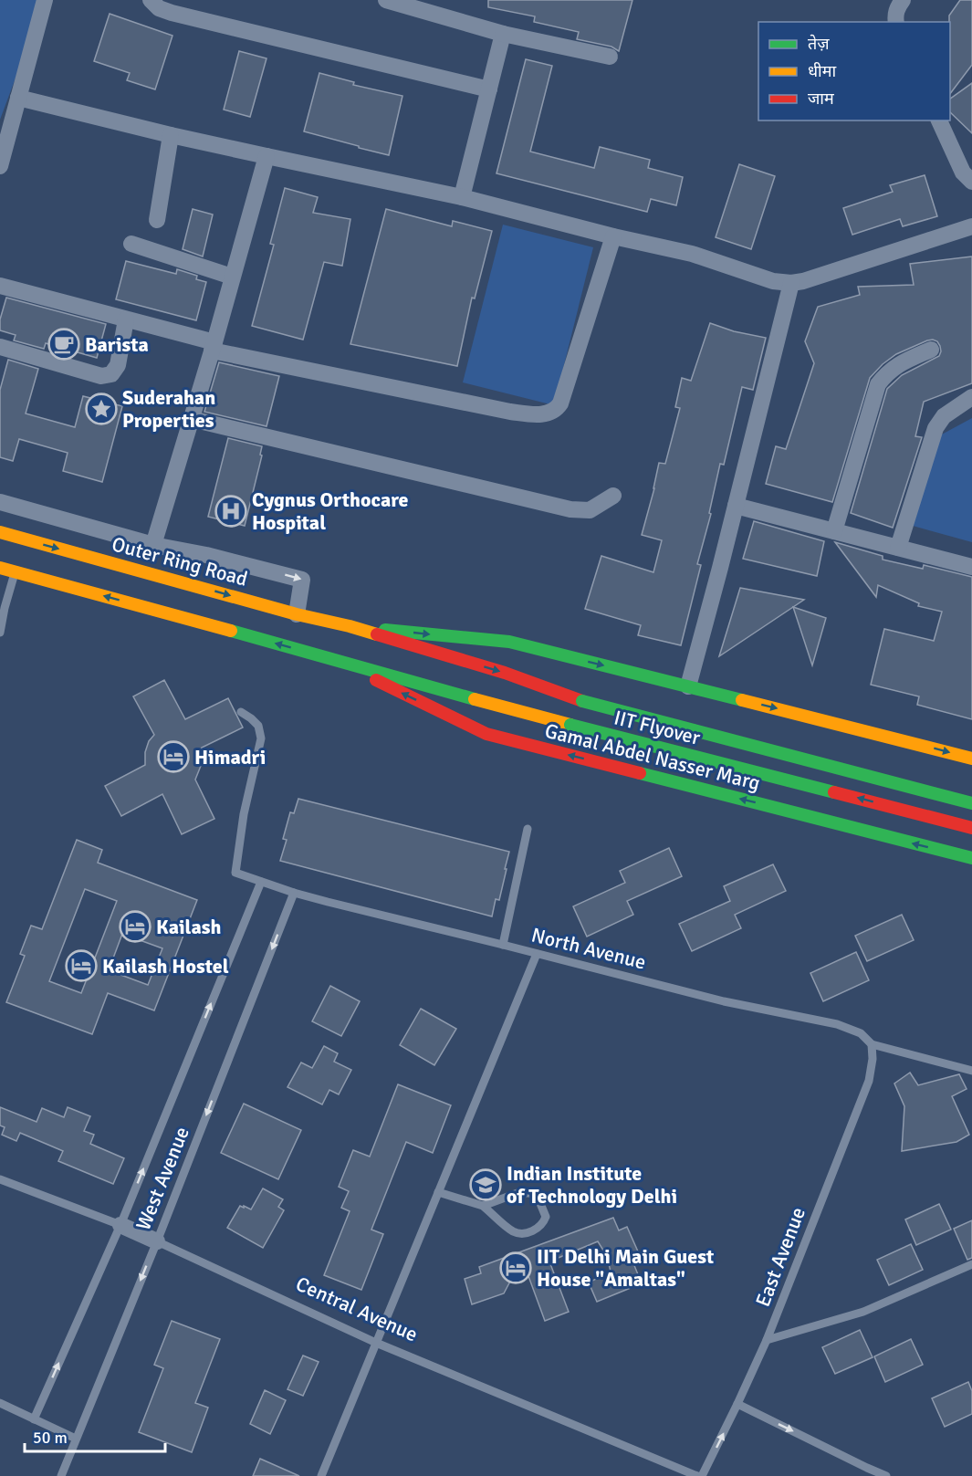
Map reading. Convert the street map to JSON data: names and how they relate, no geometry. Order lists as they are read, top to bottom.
{
  "streets": {
    "main road": ["Outer Ring Road", "IIT Flyover", "Gamal Abdel Nasser Marg"],
    "street": ["Central Avenue"],
    "lane": ["North Avenue", "West Avenue", "East Avenue"]
  },
  "crossings": [
    ["Outer Ring Road", "IIT Flyover"],
    ["IIT Flyover", "Gamal Abdel Nasser Marg"],
    ["North Avenue", "West Avenue"],
    ["North Avenue", "East Avenue"],
    ["West Avenue", "Central Avenue"]
  ],
  "places": {
    "cafe": ["Barista"],
    "place": ["Suderahan Properties"],
    "hospital": ["Cygnus Orthocare Hospital"],
    "hotel": [
      "Himadri",
      "Kailash",
      "Kailash Hostel",
      "IIT Delhi Main Guest House \"Amaltas\""
    ],
    "school or university": ["Indian Institute of Technology Delhi"]
  },
  "legend": ["तेज़", "धीमा", "जाम"],
  "scale_bar": "50 m"
}
